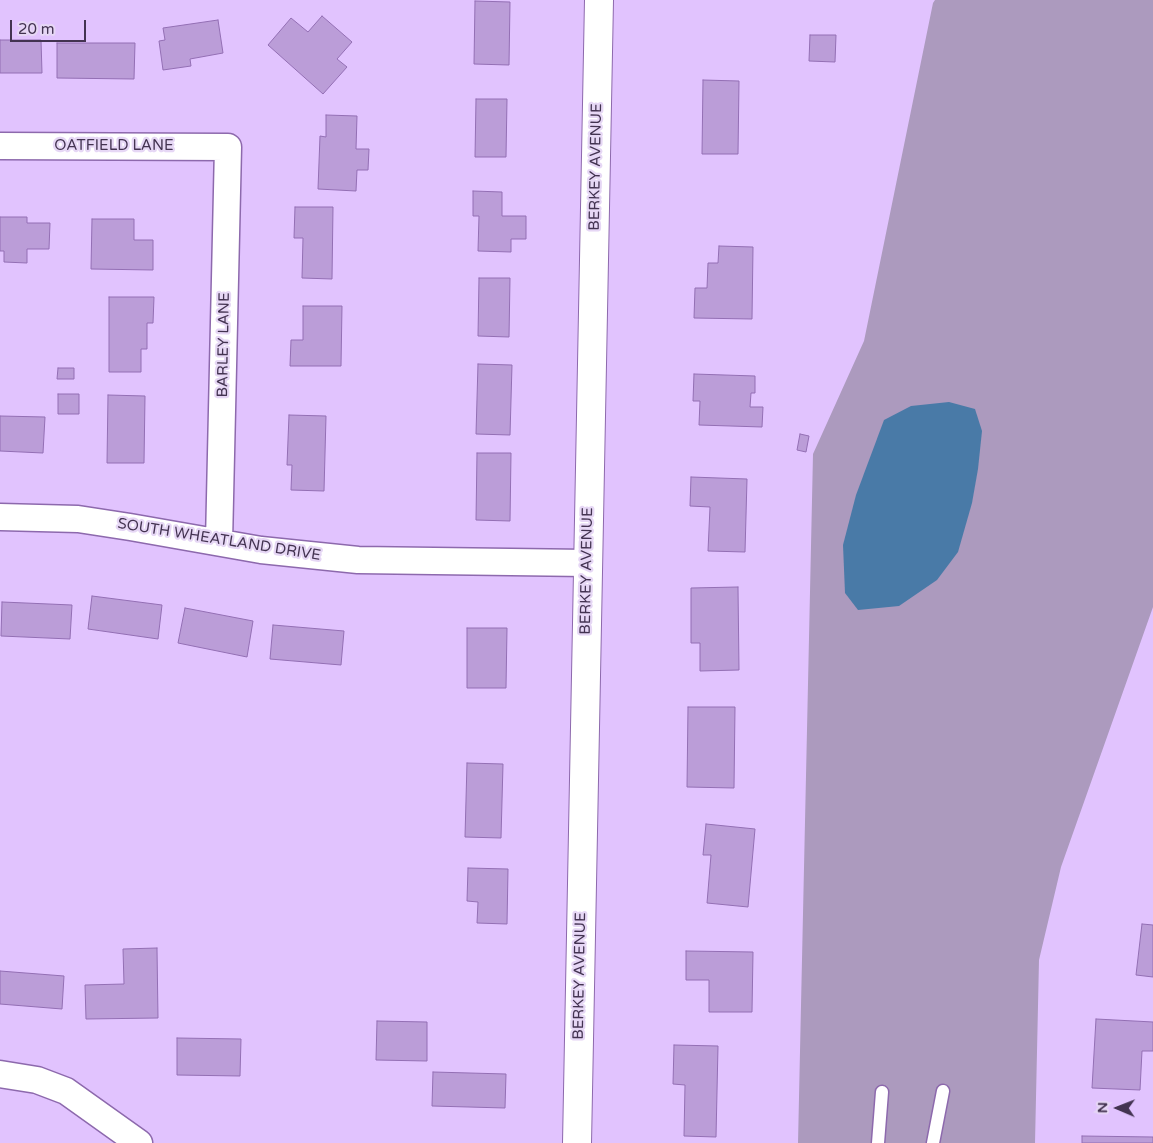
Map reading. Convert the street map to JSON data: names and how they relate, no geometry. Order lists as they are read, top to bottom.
{
  "streets": {
    "street": [
      "OATFIELD LANE",
      "BERKEY AVENUE",
      "BARLEY LANE",
      "SOUTH WHEATLAND DRIVE"
    ]
  },
  "crossings": [
    ["OATFIELD LANE", "BARLEY LANE"],
    ["BERKEY AVENUE", "SOUTH WHEATLAND DRIVE"],
    ["BARLEY LANE", "SOUTH WHEATLAND DRIVE"]
  ],
  "scale_bar": "20 m",
  "north": "left"
}
